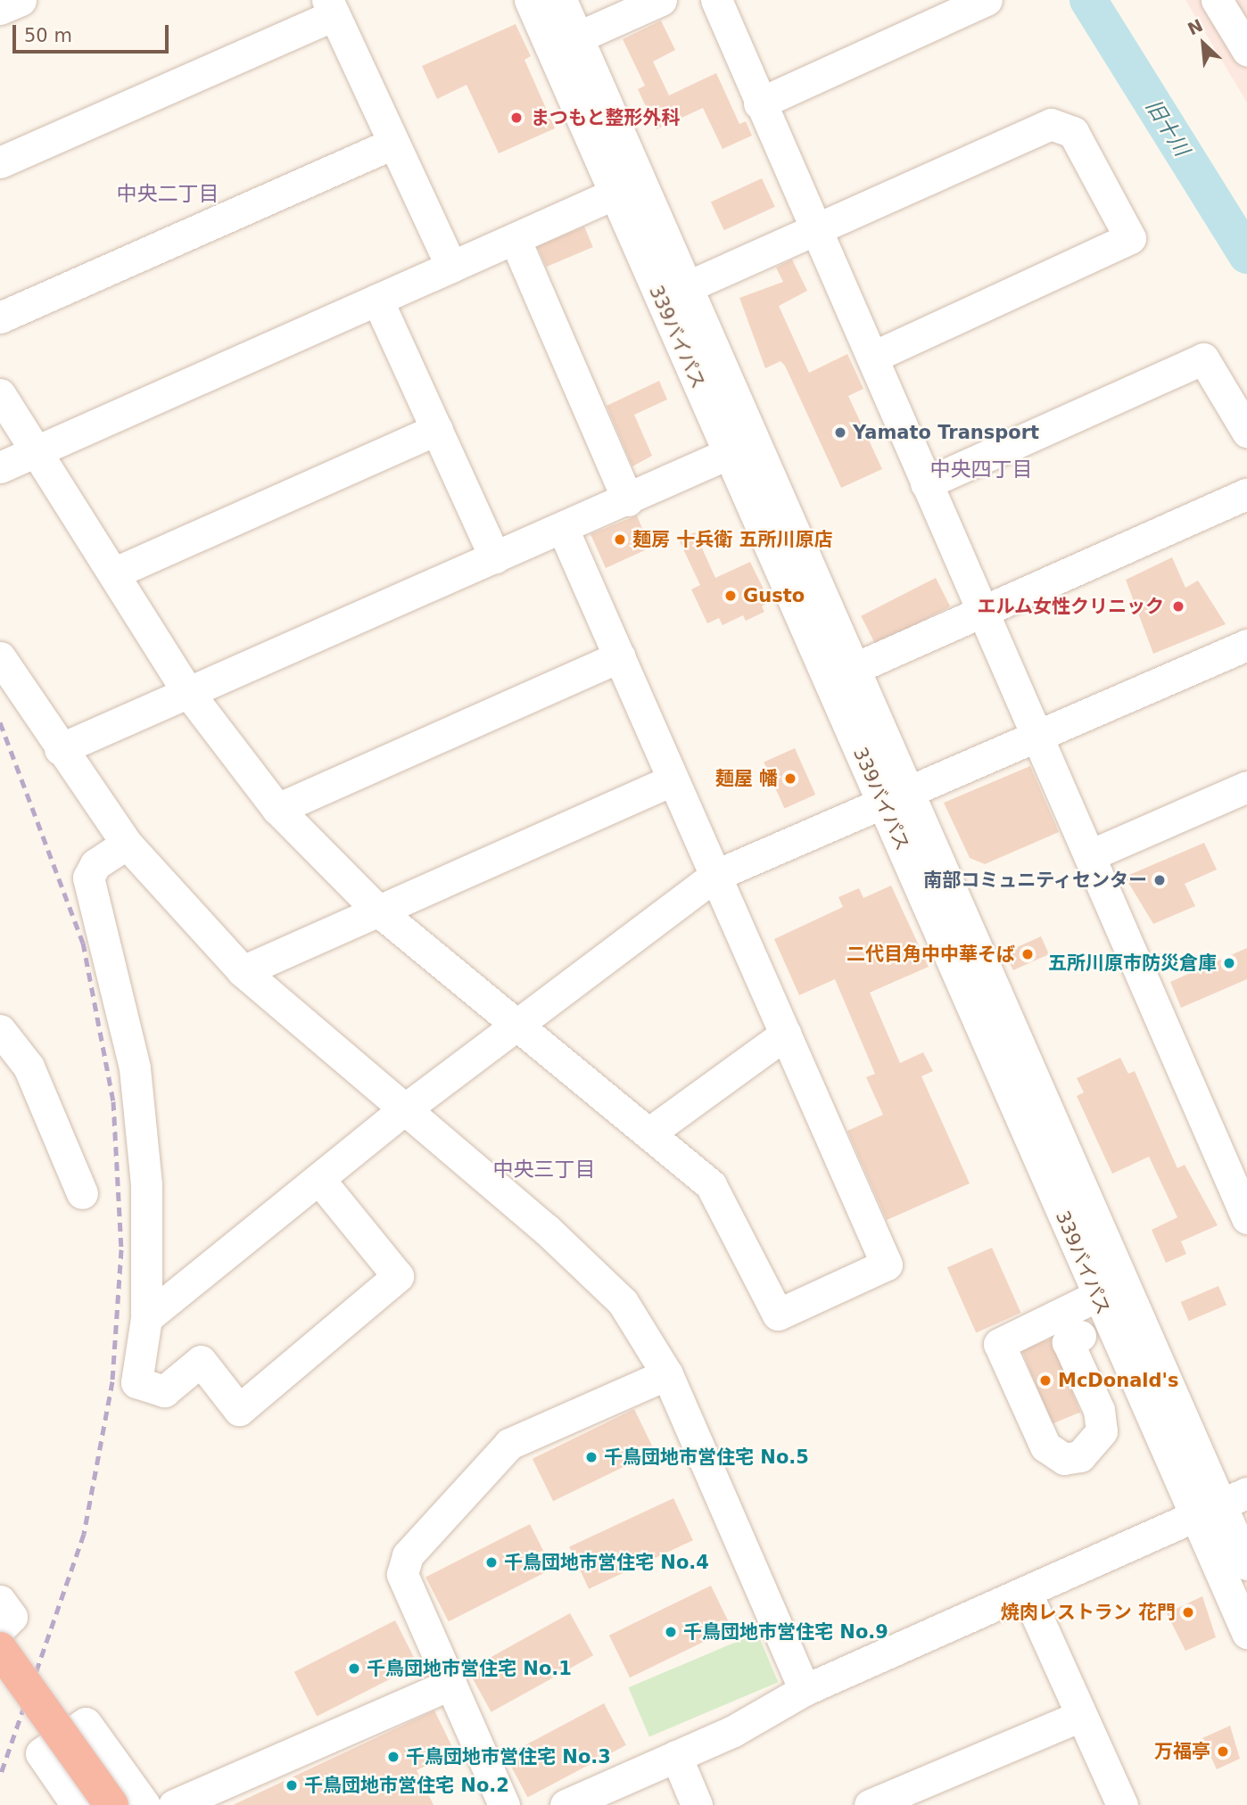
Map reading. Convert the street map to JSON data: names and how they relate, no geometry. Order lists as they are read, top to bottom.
{
  "streets": {
    "street": ["339バイパス"]
  },
  "districts": ["中央二丁目", "中央四丁目", "中央三丁目"],
  "water": ["旧十川"],
  "places": [
    "まつもと整形外科",
    "Yamato Transport",
    "麺房 十兵衛 五所川原店",
    "Gusto",
    "エルム女性クリニック",
    "麺屋 幡",
    "南部コミュニティセンター",
    "二代目角中中華そば",
    "五所川原市防災倉庫",
    "McDonald's",
    "千鳥団地市営住宅 No.5",
    "千鳥団地市営住宅 No.4",
    "焼肉レストラン 花門",
    "千鳥団地市営住宅 No.9",
    "千鳥団地市営住宅 No.1",
    "万福亭",
    "千鳥団地市営住宅 No.3",
    "千鳥団地市営住宅 No.2"
  ],
  "scale_bar": "50 m",
  "north": "top left"
}
